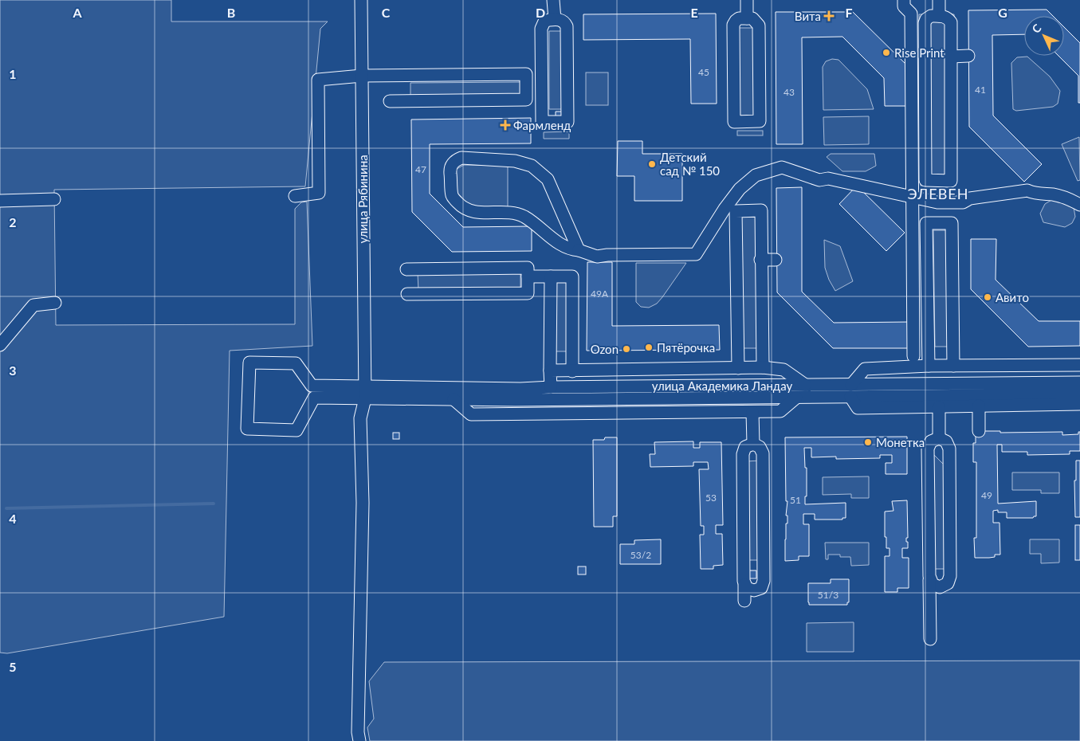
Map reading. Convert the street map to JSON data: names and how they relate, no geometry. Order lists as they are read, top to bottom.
{
  "streets": {
    "street": ["улица Рябинина", "улица Академика Ландау"]
  },
  "crossings": [
    ["улица Рябинина", "улица Академика Ландау"]
  ],
  "districts": ["ЭЛЕВЕН"],
  "places": {
    "health": ["Вита", "Фармленд"],
    "other": [
      "Rise Print",
      "Детский сад № 150",
      "Авито",
      "Пятёрочка",
      "Ozon",
      "Монетка"
    ]
  },
  "house_numbers": [
    "45",
    "41",
    "43",
    "47",
    "49А",
    "49",
    "53",
    "51",
    "53/2",
    "51/3"
  ],
  "north": "top left",
  "grid": {
    "columns": [
      "A",
      "B",
      "C",
      "D",
      "E",
      "F",
      "G"
    ],
    "rows": [
      "1",
      "2",
      "3",
      "4",
      "5"
    ]
  }
}
